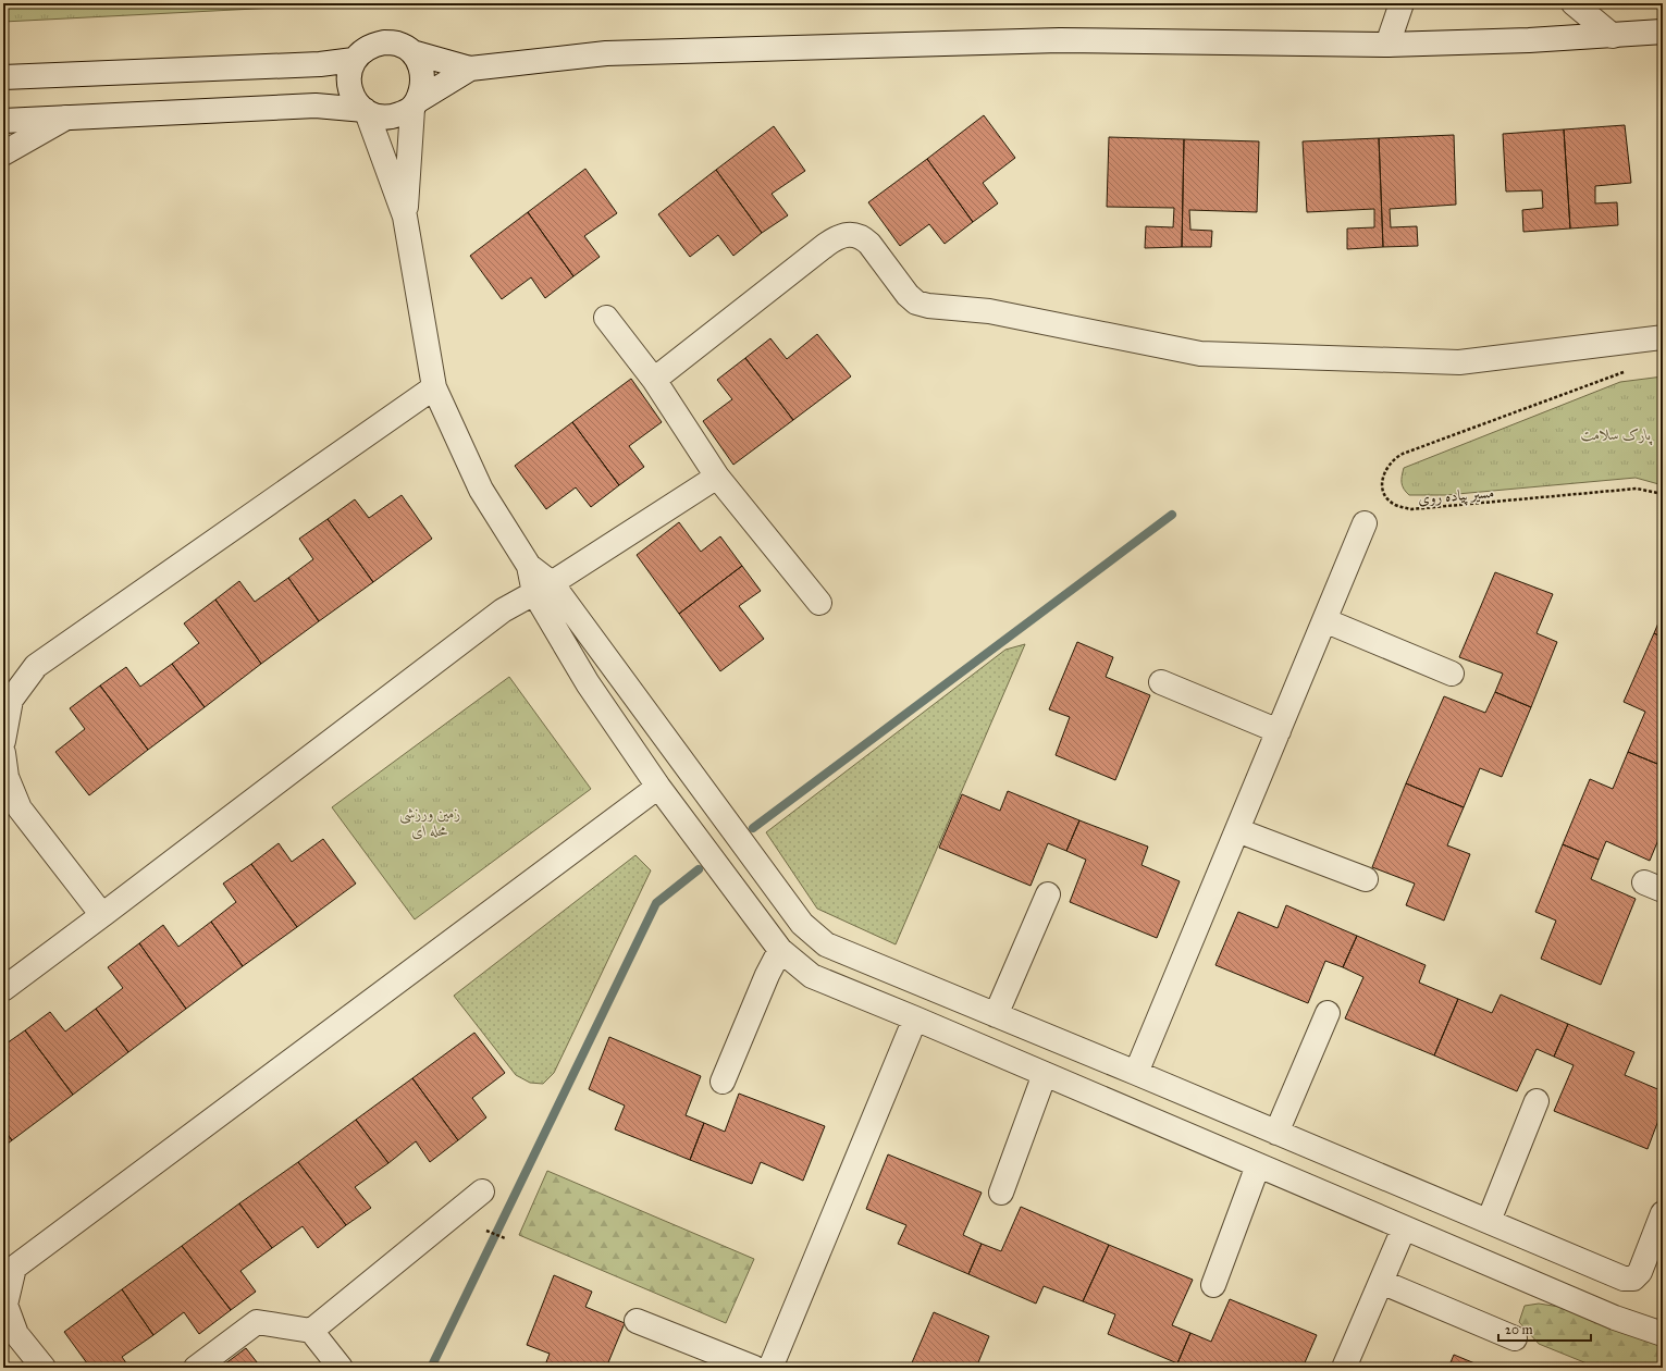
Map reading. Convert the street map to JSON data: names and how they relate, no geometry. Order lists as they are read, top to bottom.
{
  "streets": {
    "path": ["مسیر پیاده روی"]
  },
  "parks": ["پارک سلامت", "زمین ورزشی محله ای"],
  "scale_bar": "20 m"
}
